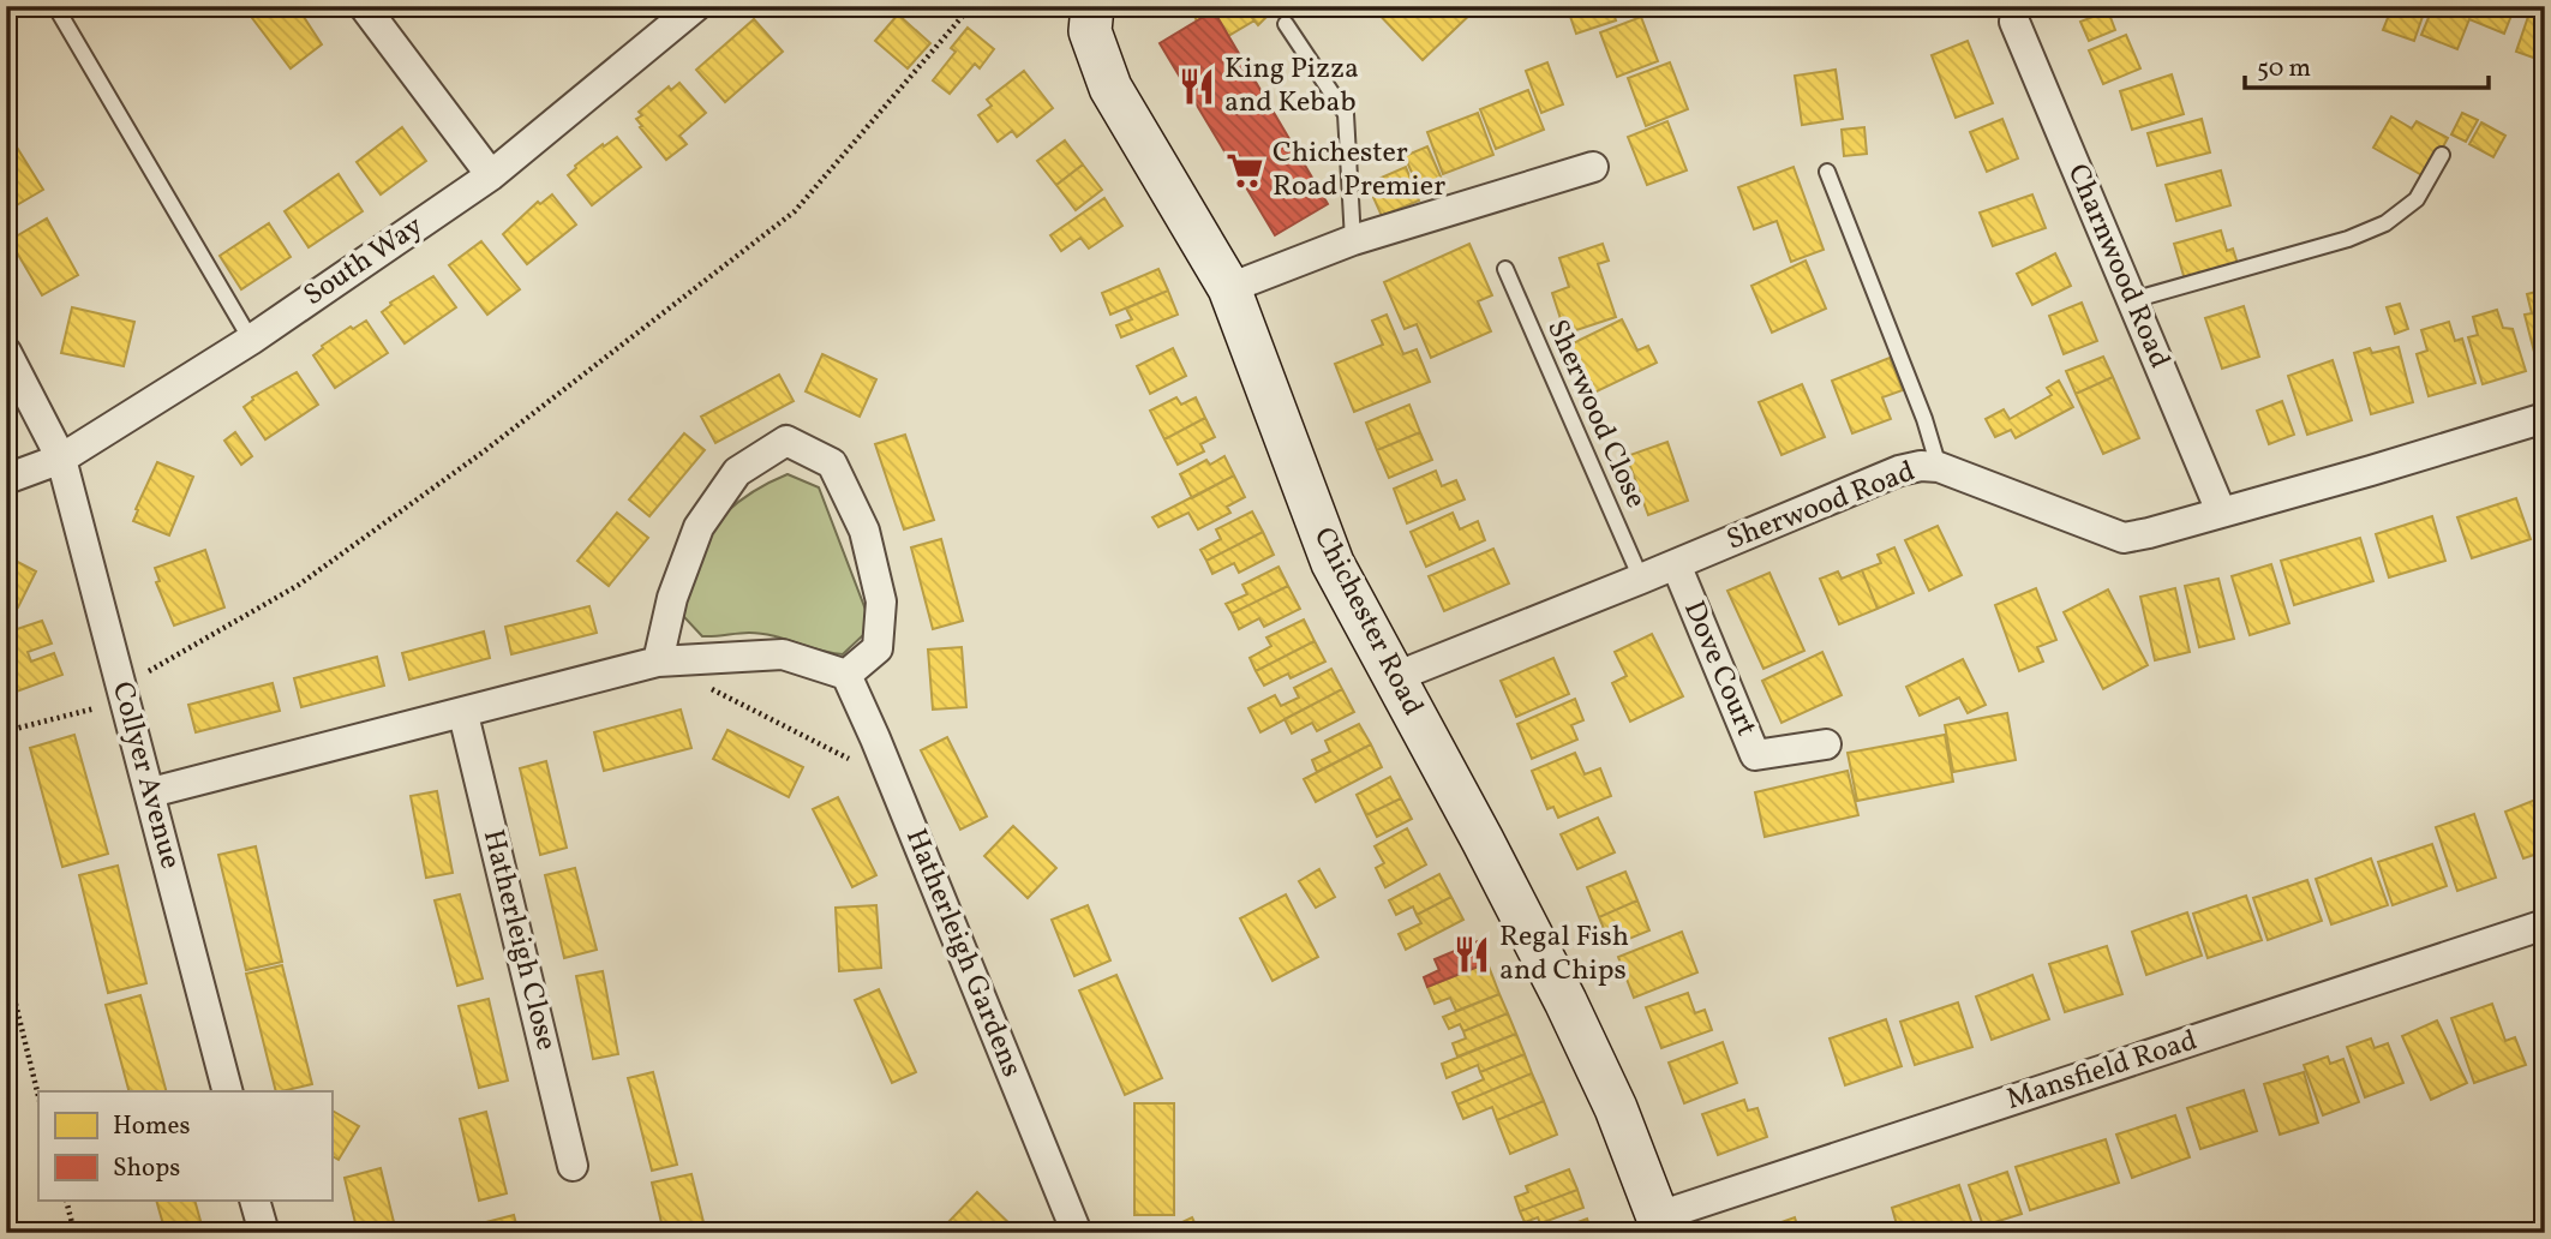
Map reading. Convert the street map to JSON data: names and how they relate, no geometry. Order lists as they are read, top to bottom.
{
  "streets": {
    "main road": ["Chichester Road"],
    "street": [
      "South Way",
      "Charnwood Road",
      "Sherwood Road",
      "Dove Court",
      "Collyer Avenue",
      "Hatherleigh Close",
      "Hatherleigh Gardens",
      "Mansfield Road"
    ],
    "lane": ["Sherwood Close"]
  },
  "crossings": [
    ["South Way", "Collyer Avenue"],
    ["Charnwood Road", "Sherwood Road"],
    ["Sherwood Close", "Sherwood Road"],
    ["Sherwood Road", "Chichester Road"],
    ["Sherwood Road", "Dove Court"],
    ["Chichester Road", "Mansfield Road"]
  ],
  "places": {
    "restaurant": ["King Pizza and Kebab", "Regal Fish and Chips"],
    "supermarket": ["Chichester Road Premier"]
  },
  "legend": ["Homes", "Shops"],
  "scale_bar": "50 m"
}
